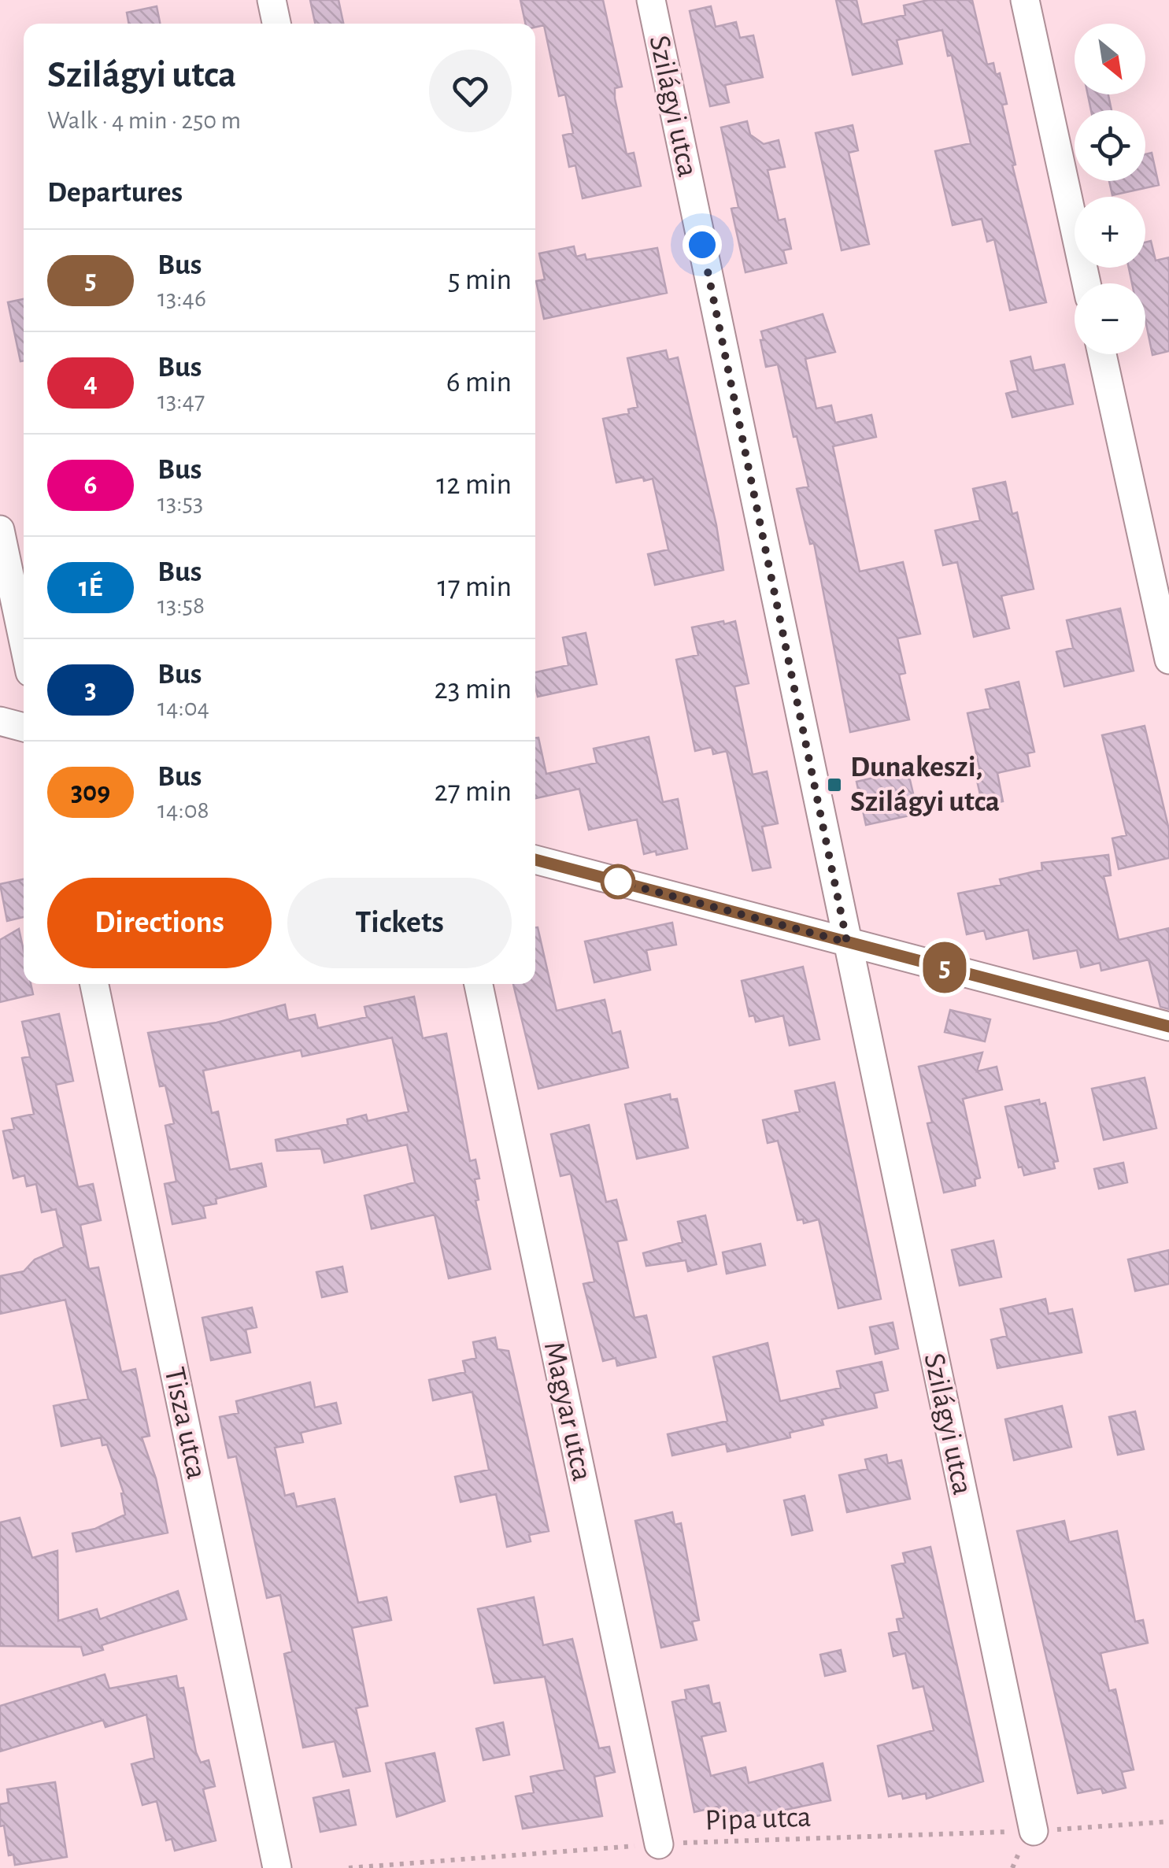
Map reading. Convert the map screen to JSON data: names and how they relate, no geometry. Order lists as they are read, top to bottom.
{
  "streets": {
    "street": ["Szilágyi utca", "Magyar utca", "Tisza utca"],
    "path": ["Pipa utca"]
  },
  "crossings": [
    ["Szilágyi utca", "Pipa utca"],
    ["Magyar utca", "Pipa utca"]
  ],
  "places": {
    "transit": ["Dunakeszi, Szilágyi utca"]
  },
  "lines": ["bus line 5"],
  "north": "bottom right",
  "page": {
    "on_map": "5",
    "map_buttons": ["+", "−"],
    "heading": [
      ["Szilágyi utca", "Walk · 4 min · 250 m"],
      "Departures"
    ],
    "list": [
      {
        "mark": "5",
        "name": "Bus",
        "note": "13:46",
        "value": "5 min"
      },
      {
        "mark": "4",
        "name": "Bus",
        "note": "13:47",
        "value": "6 min"
      },
      {
        "mark": "6",
        "name": "Bus",
        "note": "13:53",
        "value": "12 min"
      },
      {
        "mark": "1É",
        "name": "Bus",
        "note": "13:58",
        "value": "17 min"
      },
      {
        "mark": "3",
        "name": "Bus",
        "note": "14:04",
        "value": "23 min"
      },
      {
        "mark": "309",
        "name": "Bus",
        "note": "14:08",
        "value": "27 min"
      }
    ],
    "buttons": ["Directions", "Tickets"]
  }
}
